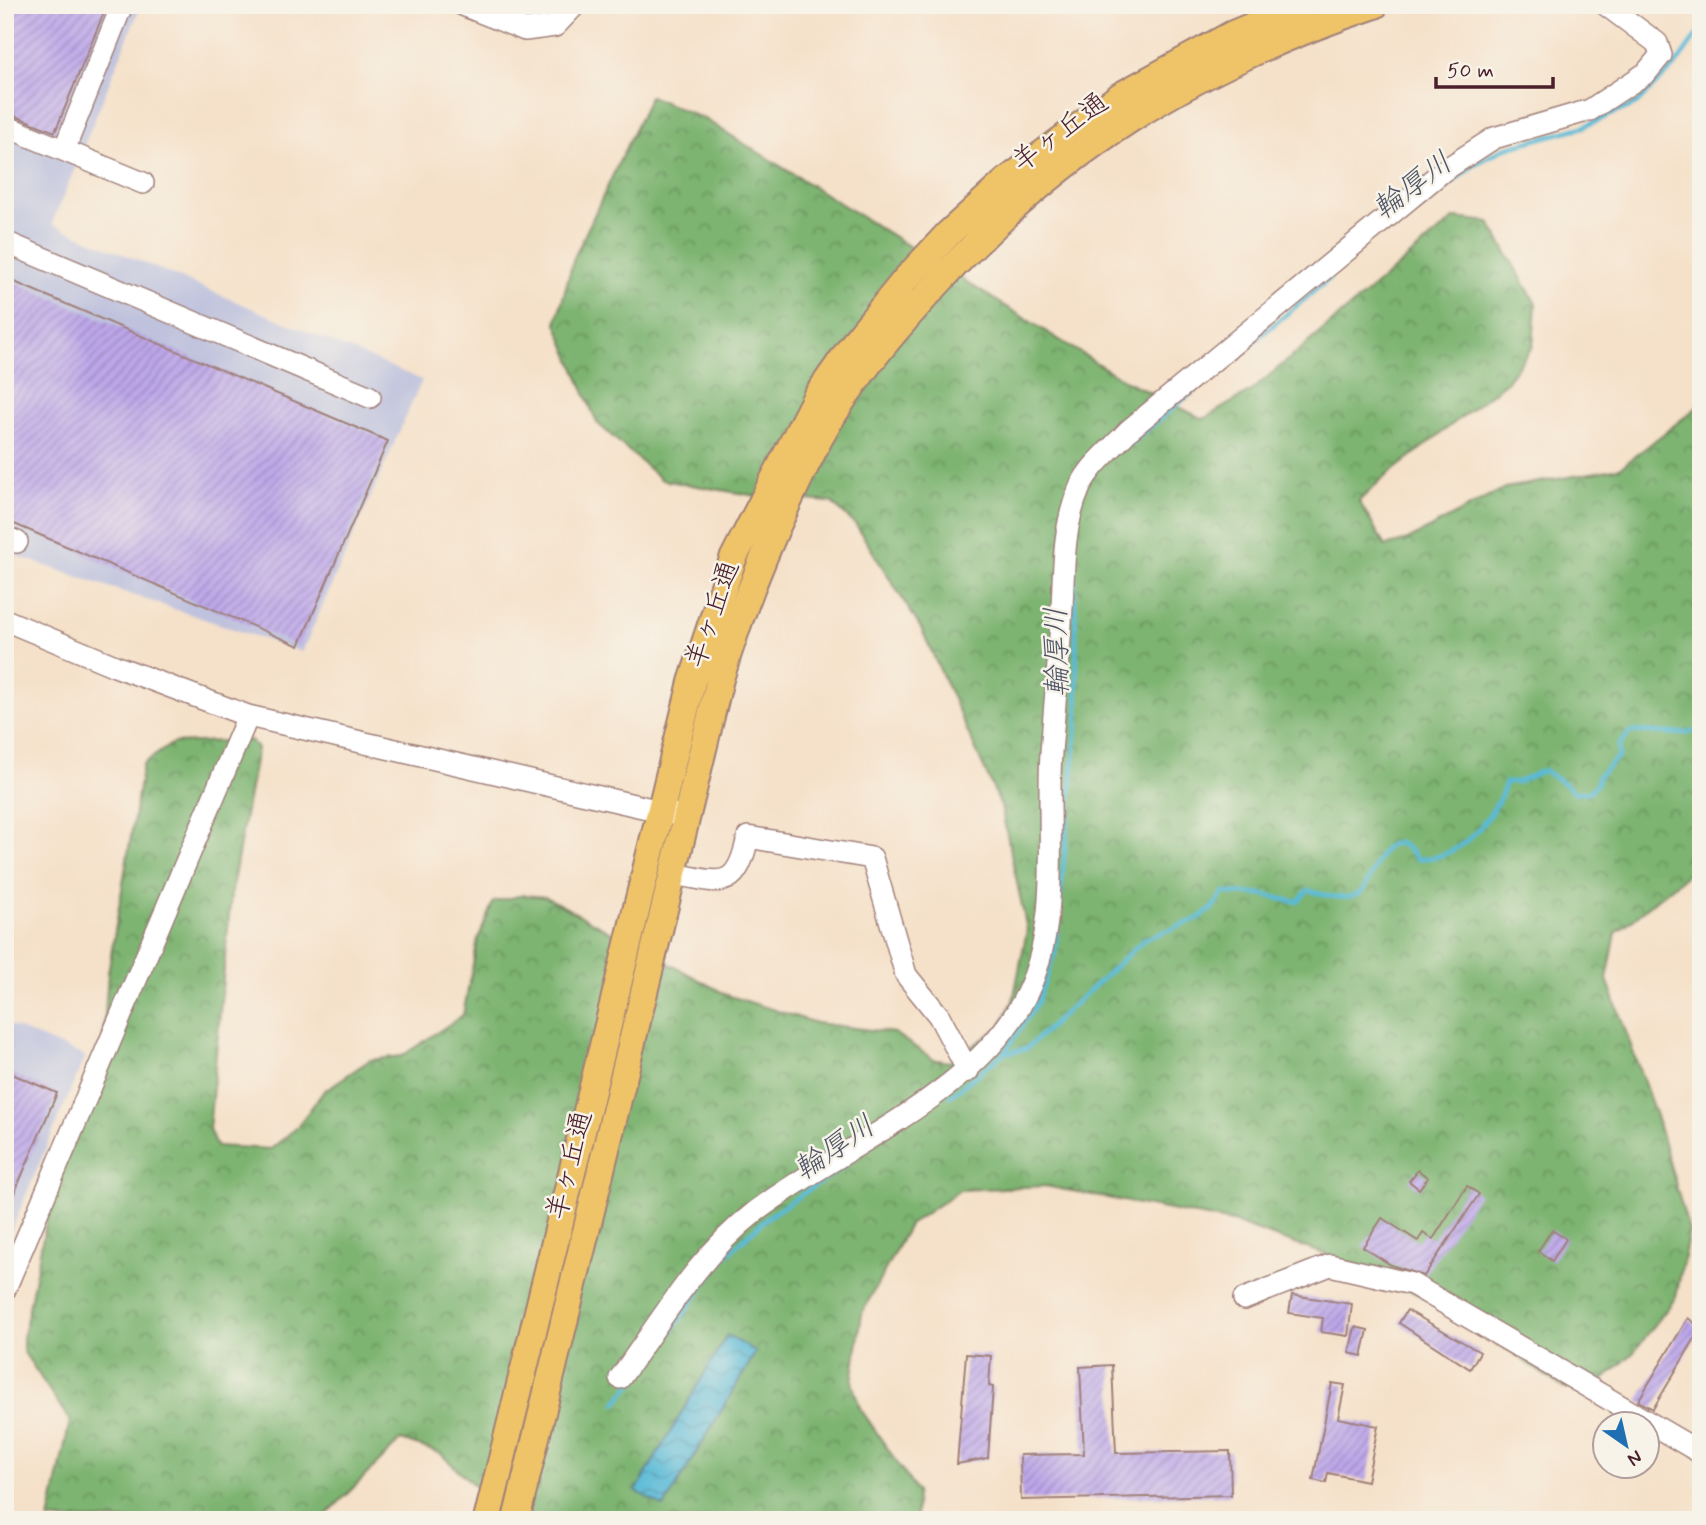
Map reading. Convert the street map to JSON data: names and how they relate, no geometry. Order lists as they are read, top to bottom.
{
  "streets": {
    "main road": ["羊ヶ丘通"]
  },
  "water": ["輪厚川"],
  "scale_bar": "50 m",
  "north": "bottom right"
}
